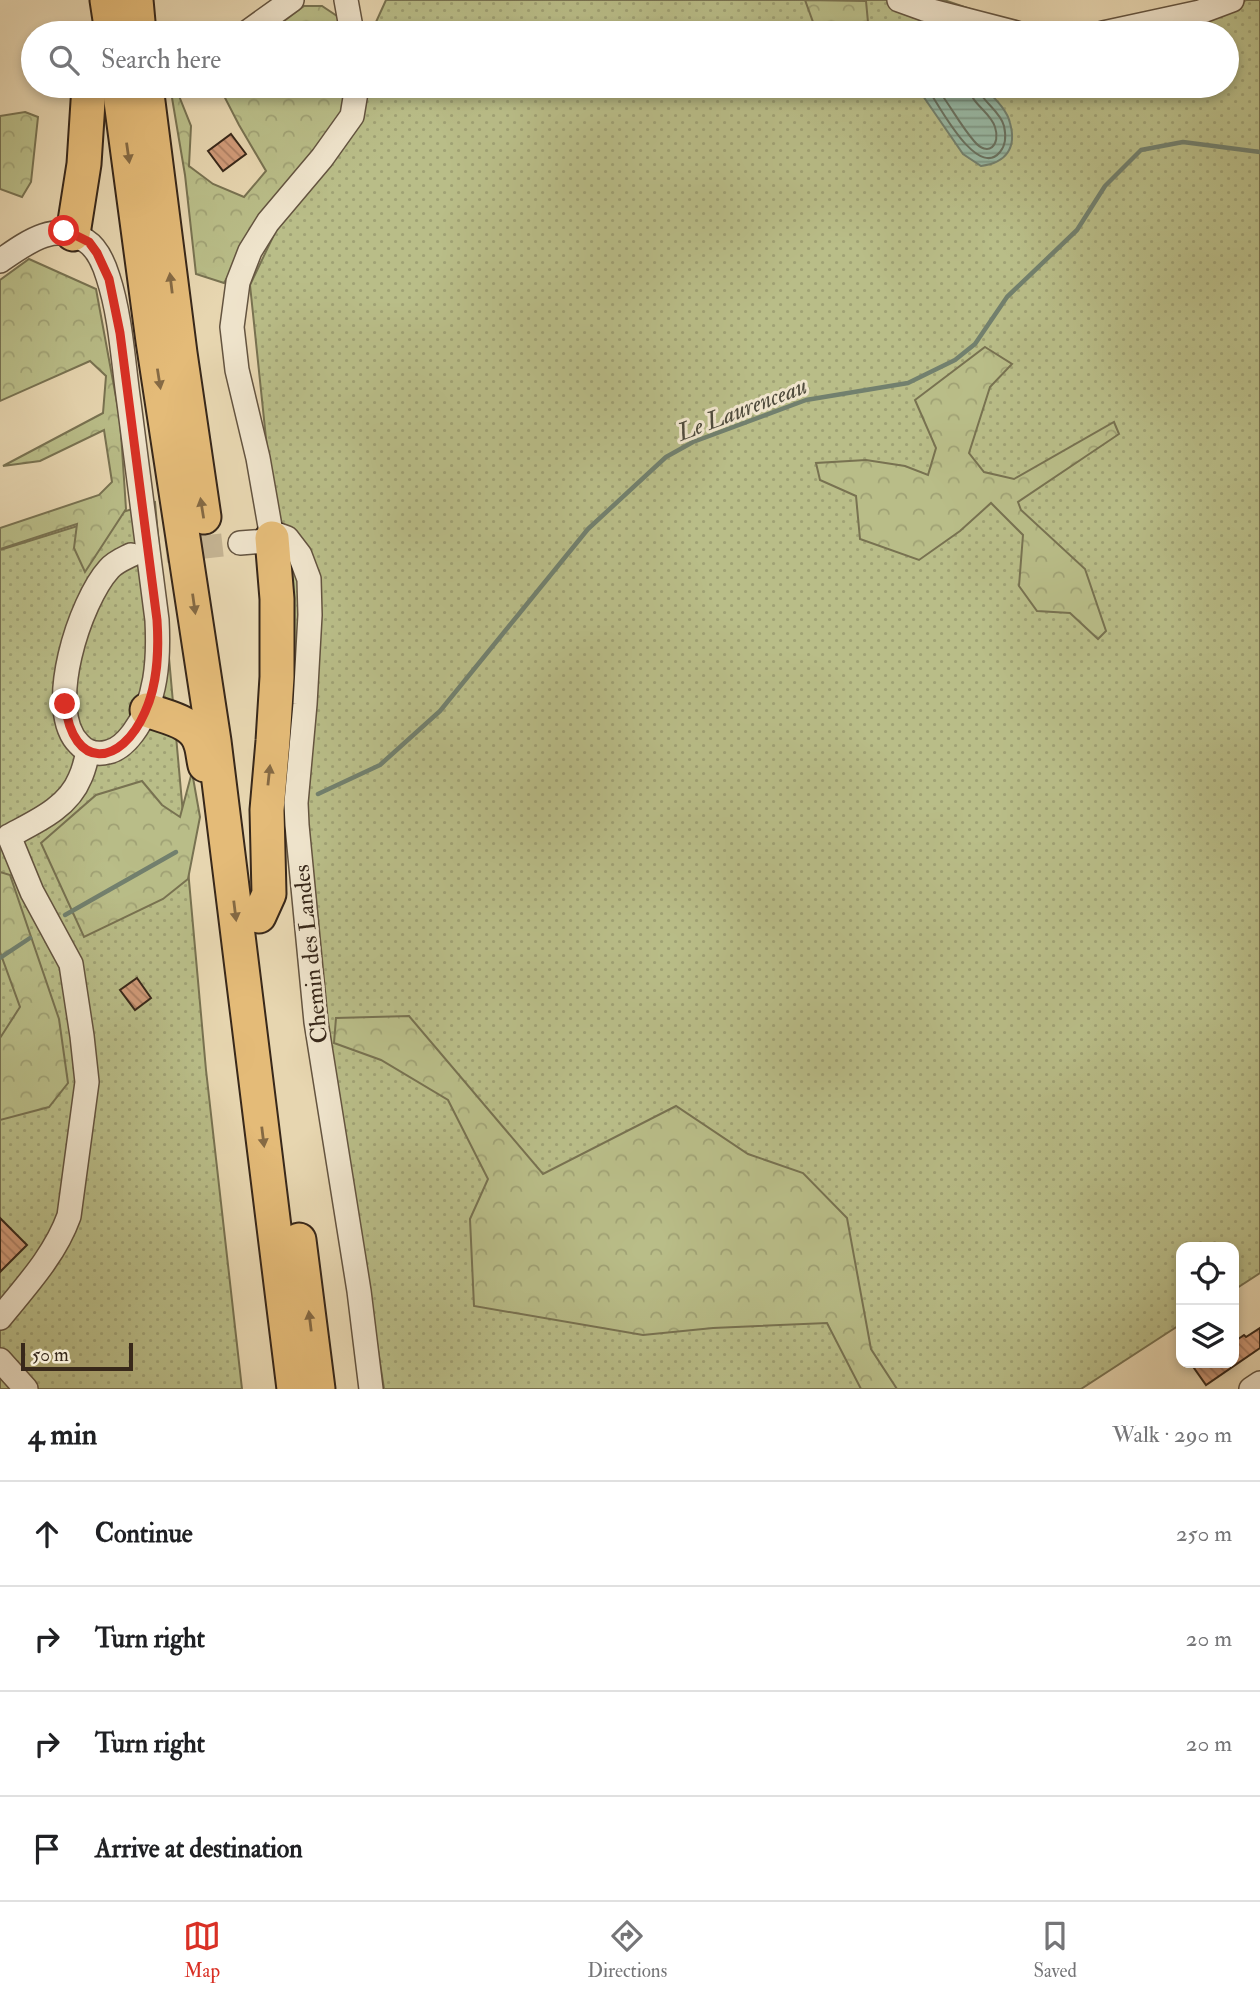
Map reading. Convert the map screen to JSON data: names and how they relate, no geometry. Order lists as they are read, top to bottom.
{
  "streets": {
    "street": ["Chemin des Landes"]
  },
  "water": ["Le Laurenceau"],
  "scale_bar": "50 m",
  "page": {
    "search": "Search here",
    "scale": "50 m",
    "heading": ["4 min", "Walk · 290 m"],
    "list": [
      ["Continue", "250 m"],
      ["Turn right", "20 m"],
      ["Turn right", "20 m"],
      "Arrive at destination"
    ],
    "nav": ["Map", "Directions", "Saved"]
  }
}
